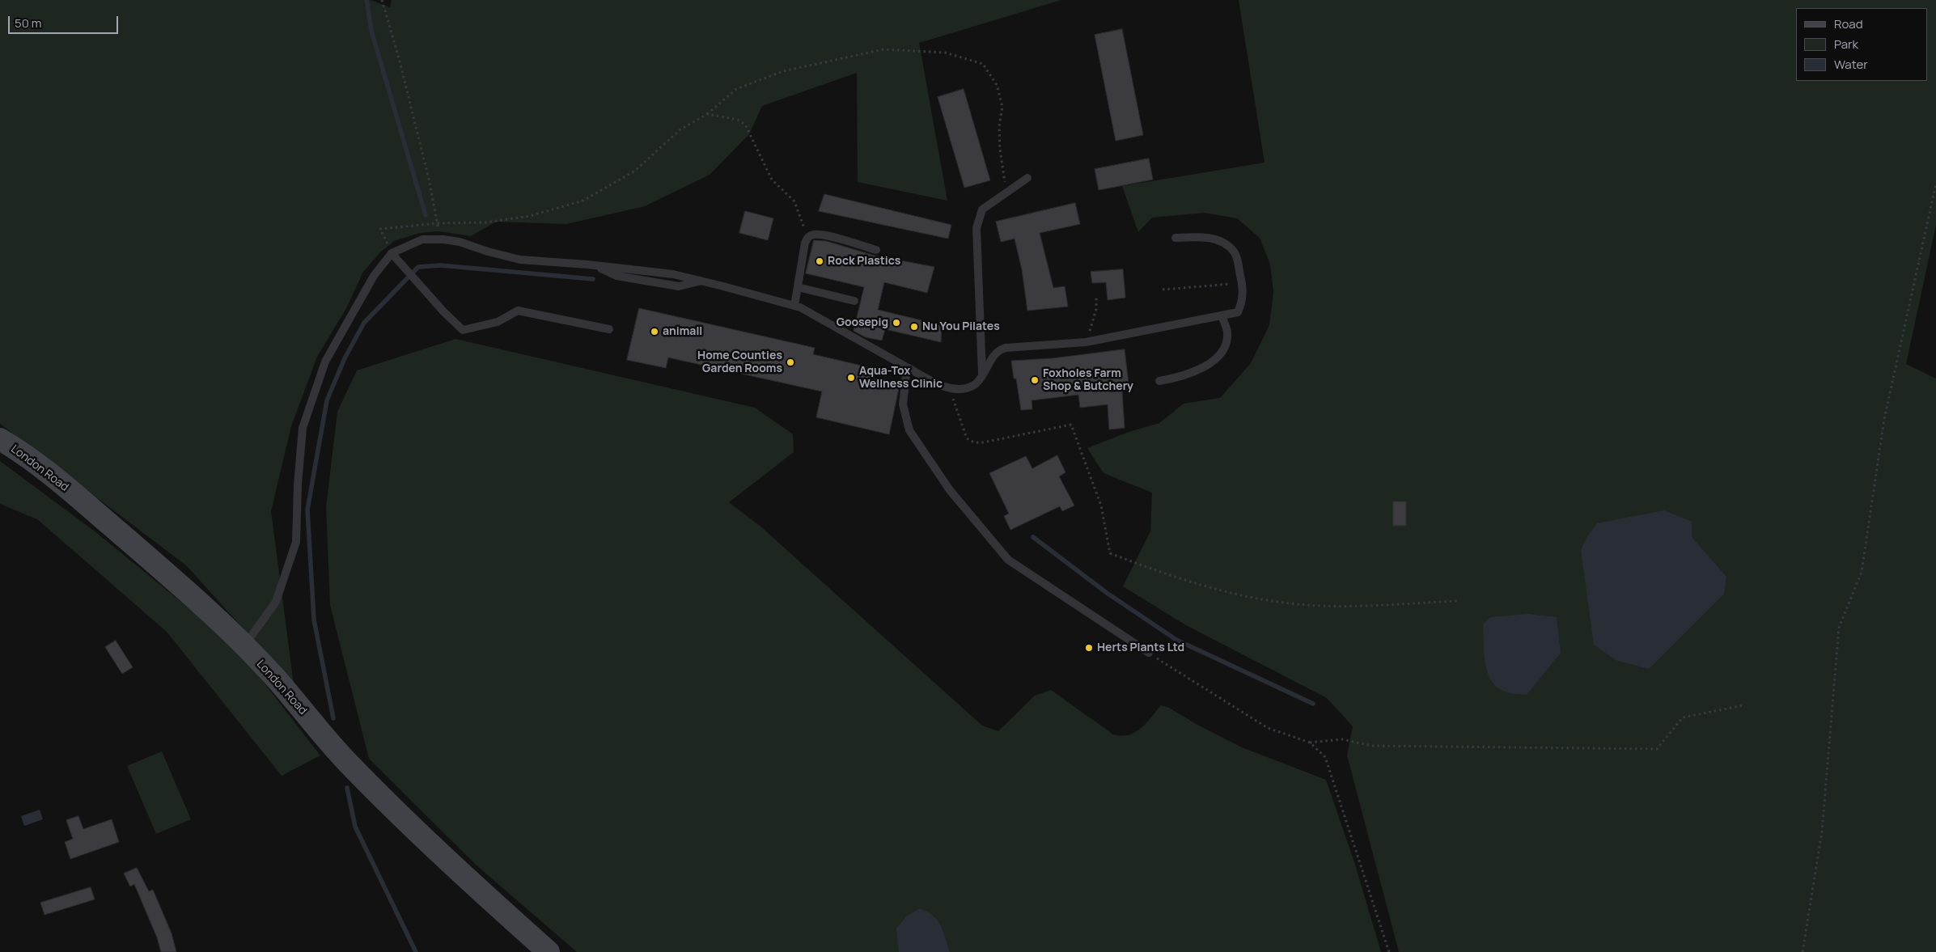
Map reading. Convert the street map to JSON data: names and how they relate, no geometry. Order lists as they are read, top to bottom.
{
  "streets": {
    "main road": ["London Road"]
  },
  "places": [
    "Rock Plastics",
    "Goosepig",
    "Nu You Pilates",
    "animall",
    "Home Counties Garden Rooms",
    "Aqua-Tox Wellness Clinic",
    "Foxholes Farm Shop & Butchery",
    "Herts Plants Ltd"
  ],
  "legend": ["Road", "Park", "Water"],
  "scale_bar": "50 m"
}
